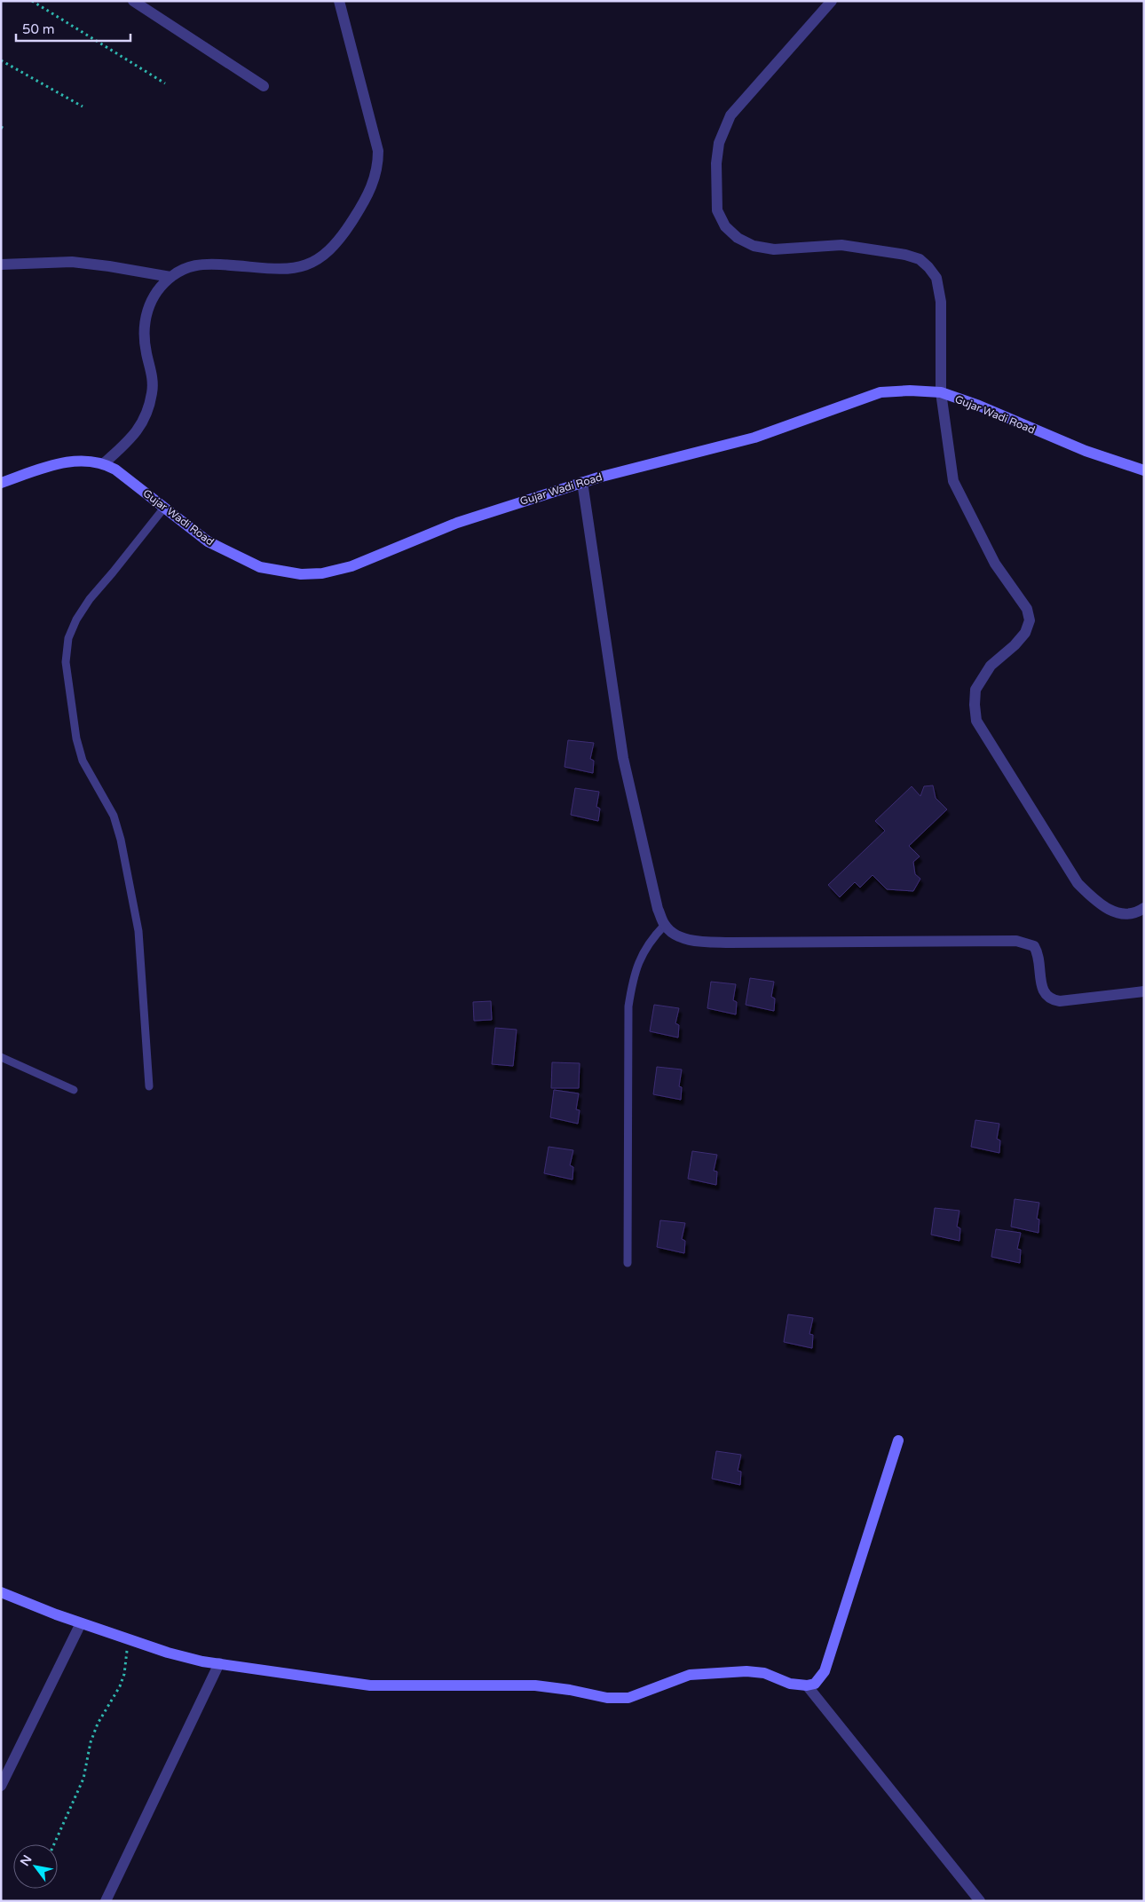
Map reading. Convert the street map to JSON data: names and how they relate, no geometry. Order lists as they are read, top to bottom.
{
  "streets": {
    "street": ["Gujar Wadi Road"]
  },
  "scale_bar": "50 m",
  "north": "top left"
}
